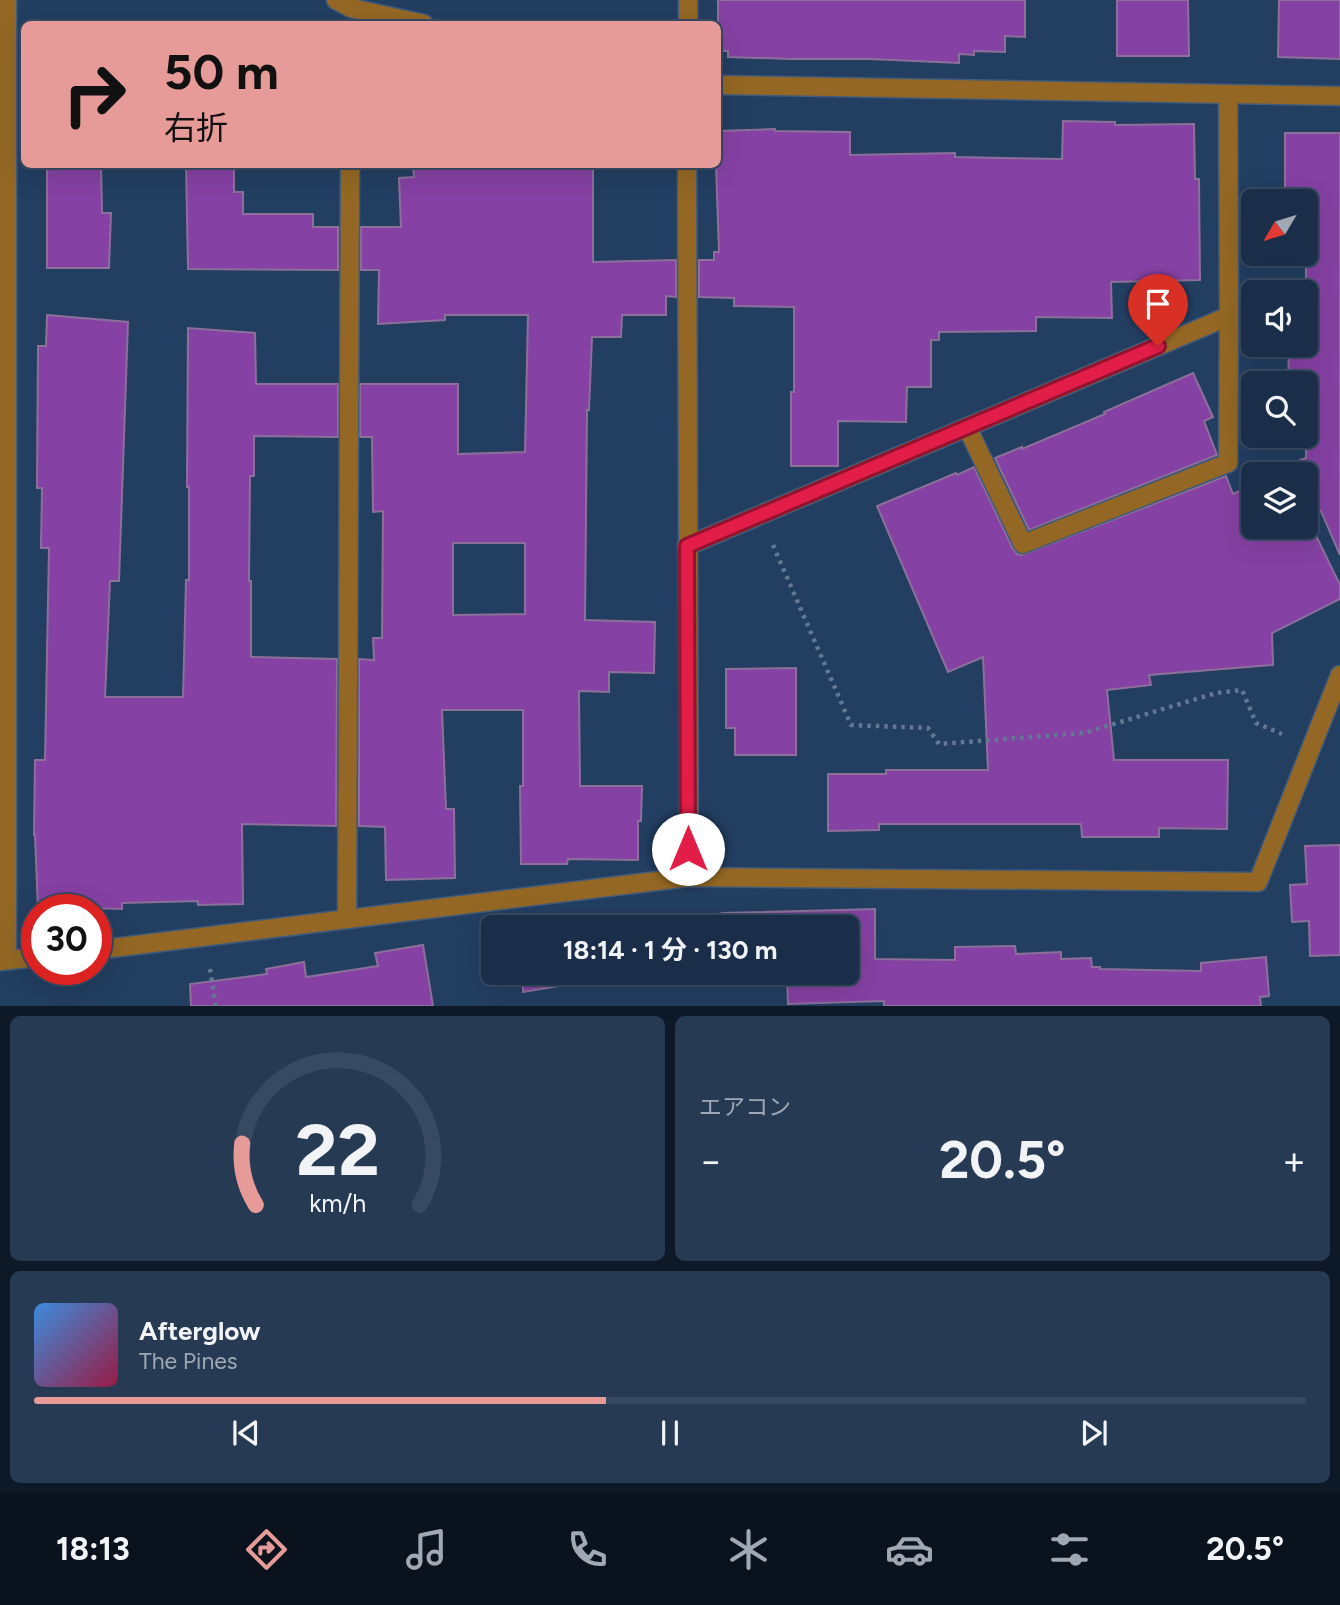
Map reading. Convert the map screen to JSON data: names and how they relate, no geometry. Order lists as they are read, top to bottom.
{
  "north": "bottom left",
  "page": {
    "turn": ["50 m", "右折"],
    "limit": "30",
    "trip": "18:14 · 1 分 · 130 m",
    "tile": "エアコン",
    "heat": ["−", "20.5°", "+"],
    "song": ["Afterglow", "The Pines"],
    "tabs": ["18:13", "20.5°"],
    "gauge": ["22", "km/h"]
  }
}
